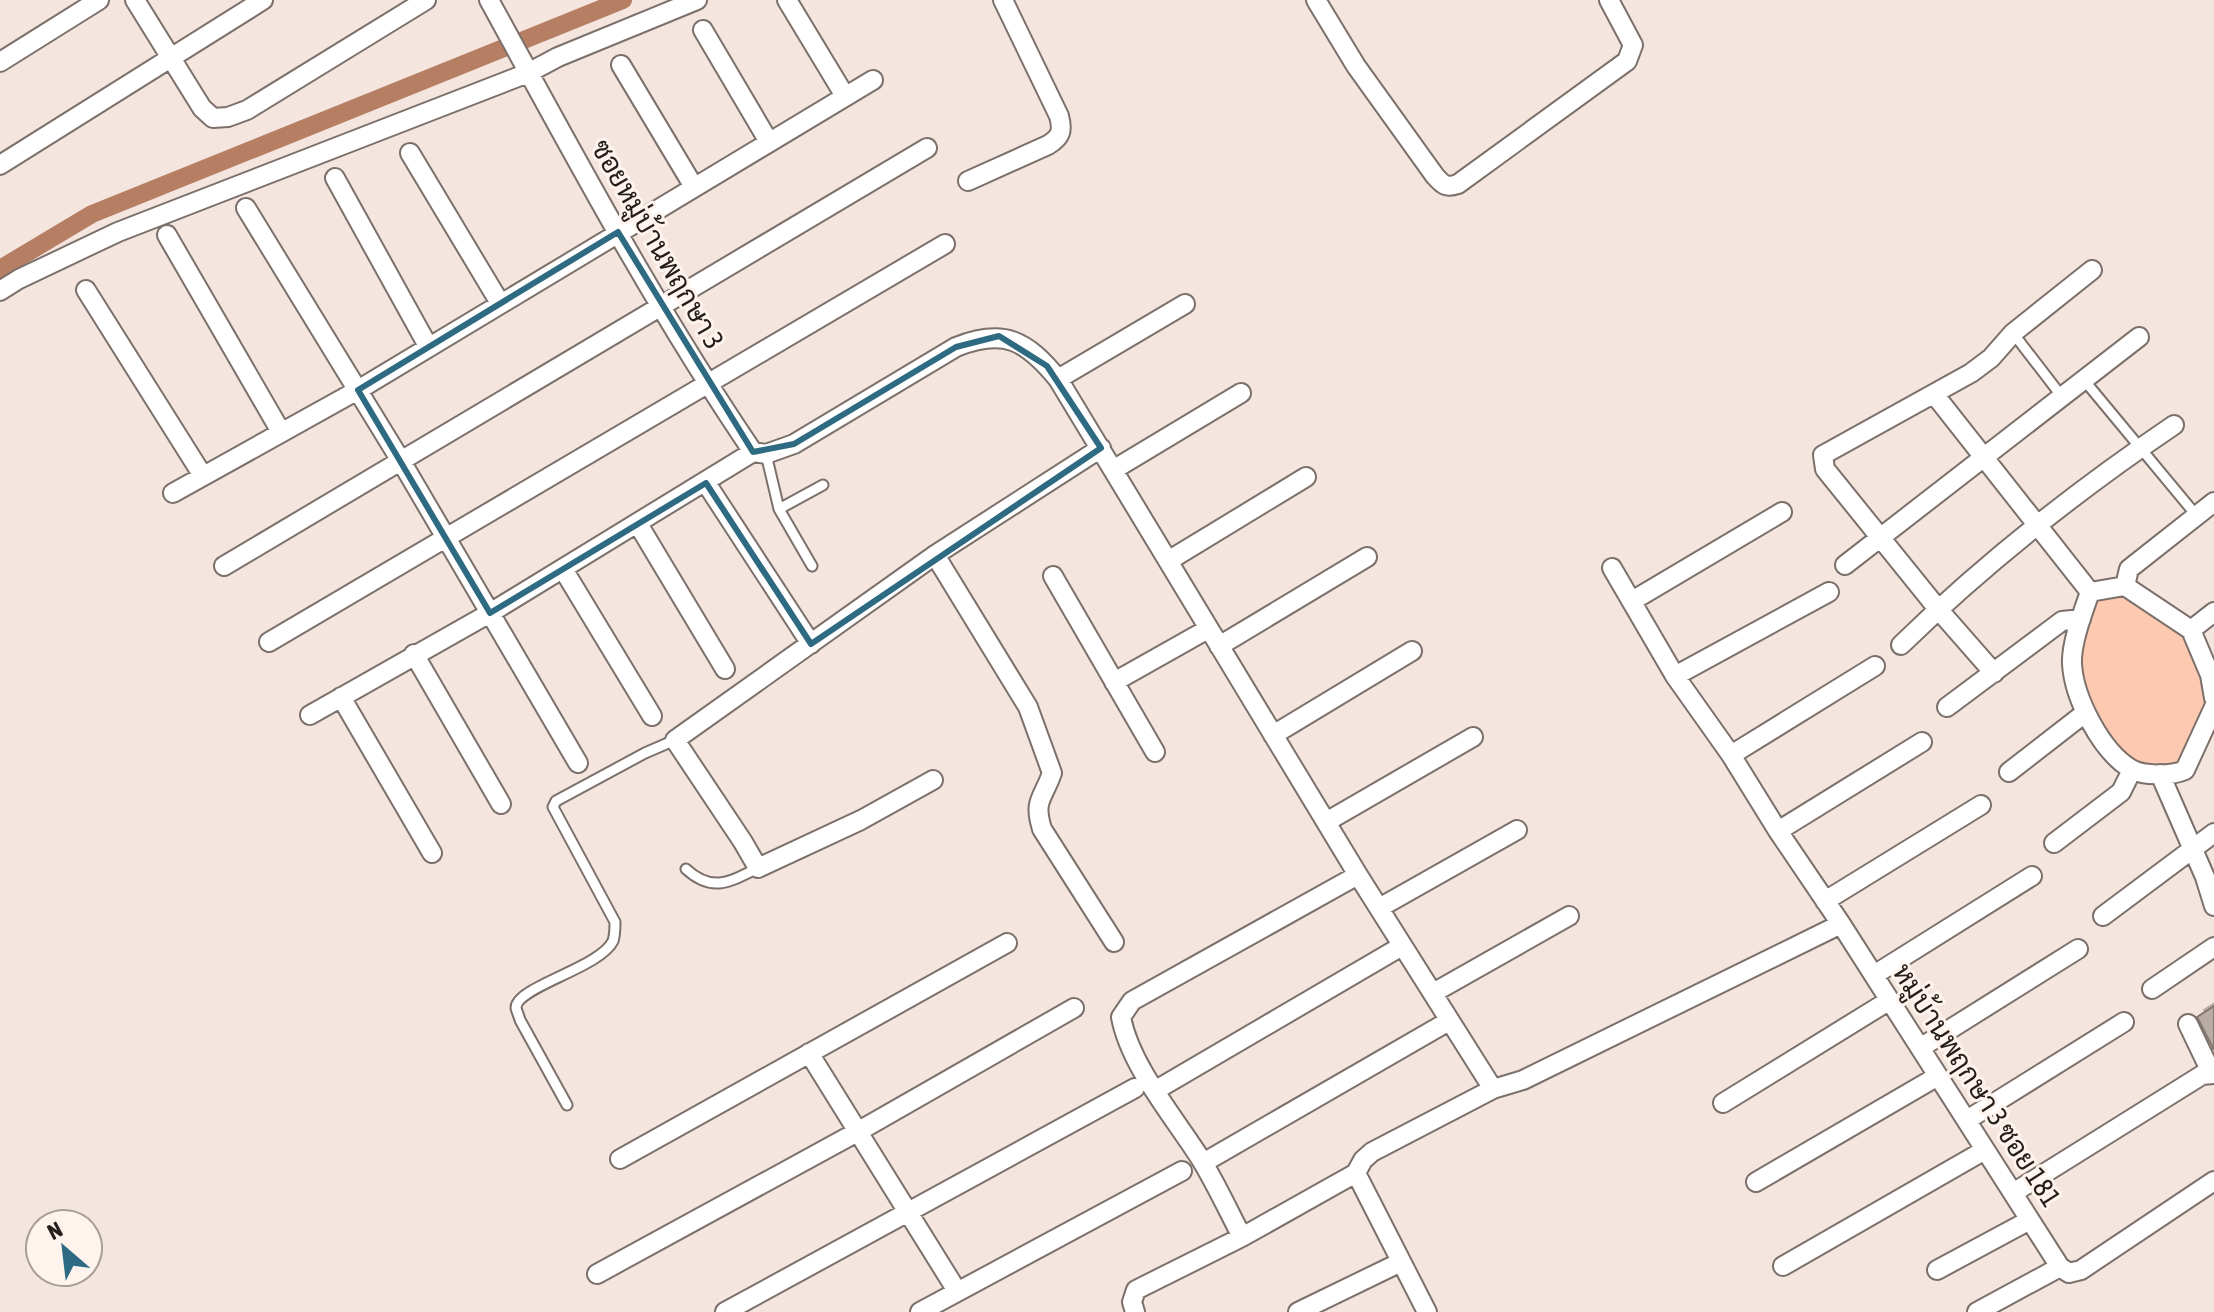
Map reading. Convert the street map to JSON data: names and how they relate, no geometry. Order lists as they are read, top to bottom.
{
  "streets": {
    "street": ["ซอยหมู่บ้านพฤกษา 3", "หมู่บ้านพฤกษา 3 ซอย 181"]
  },
  "north": "top left"
}
